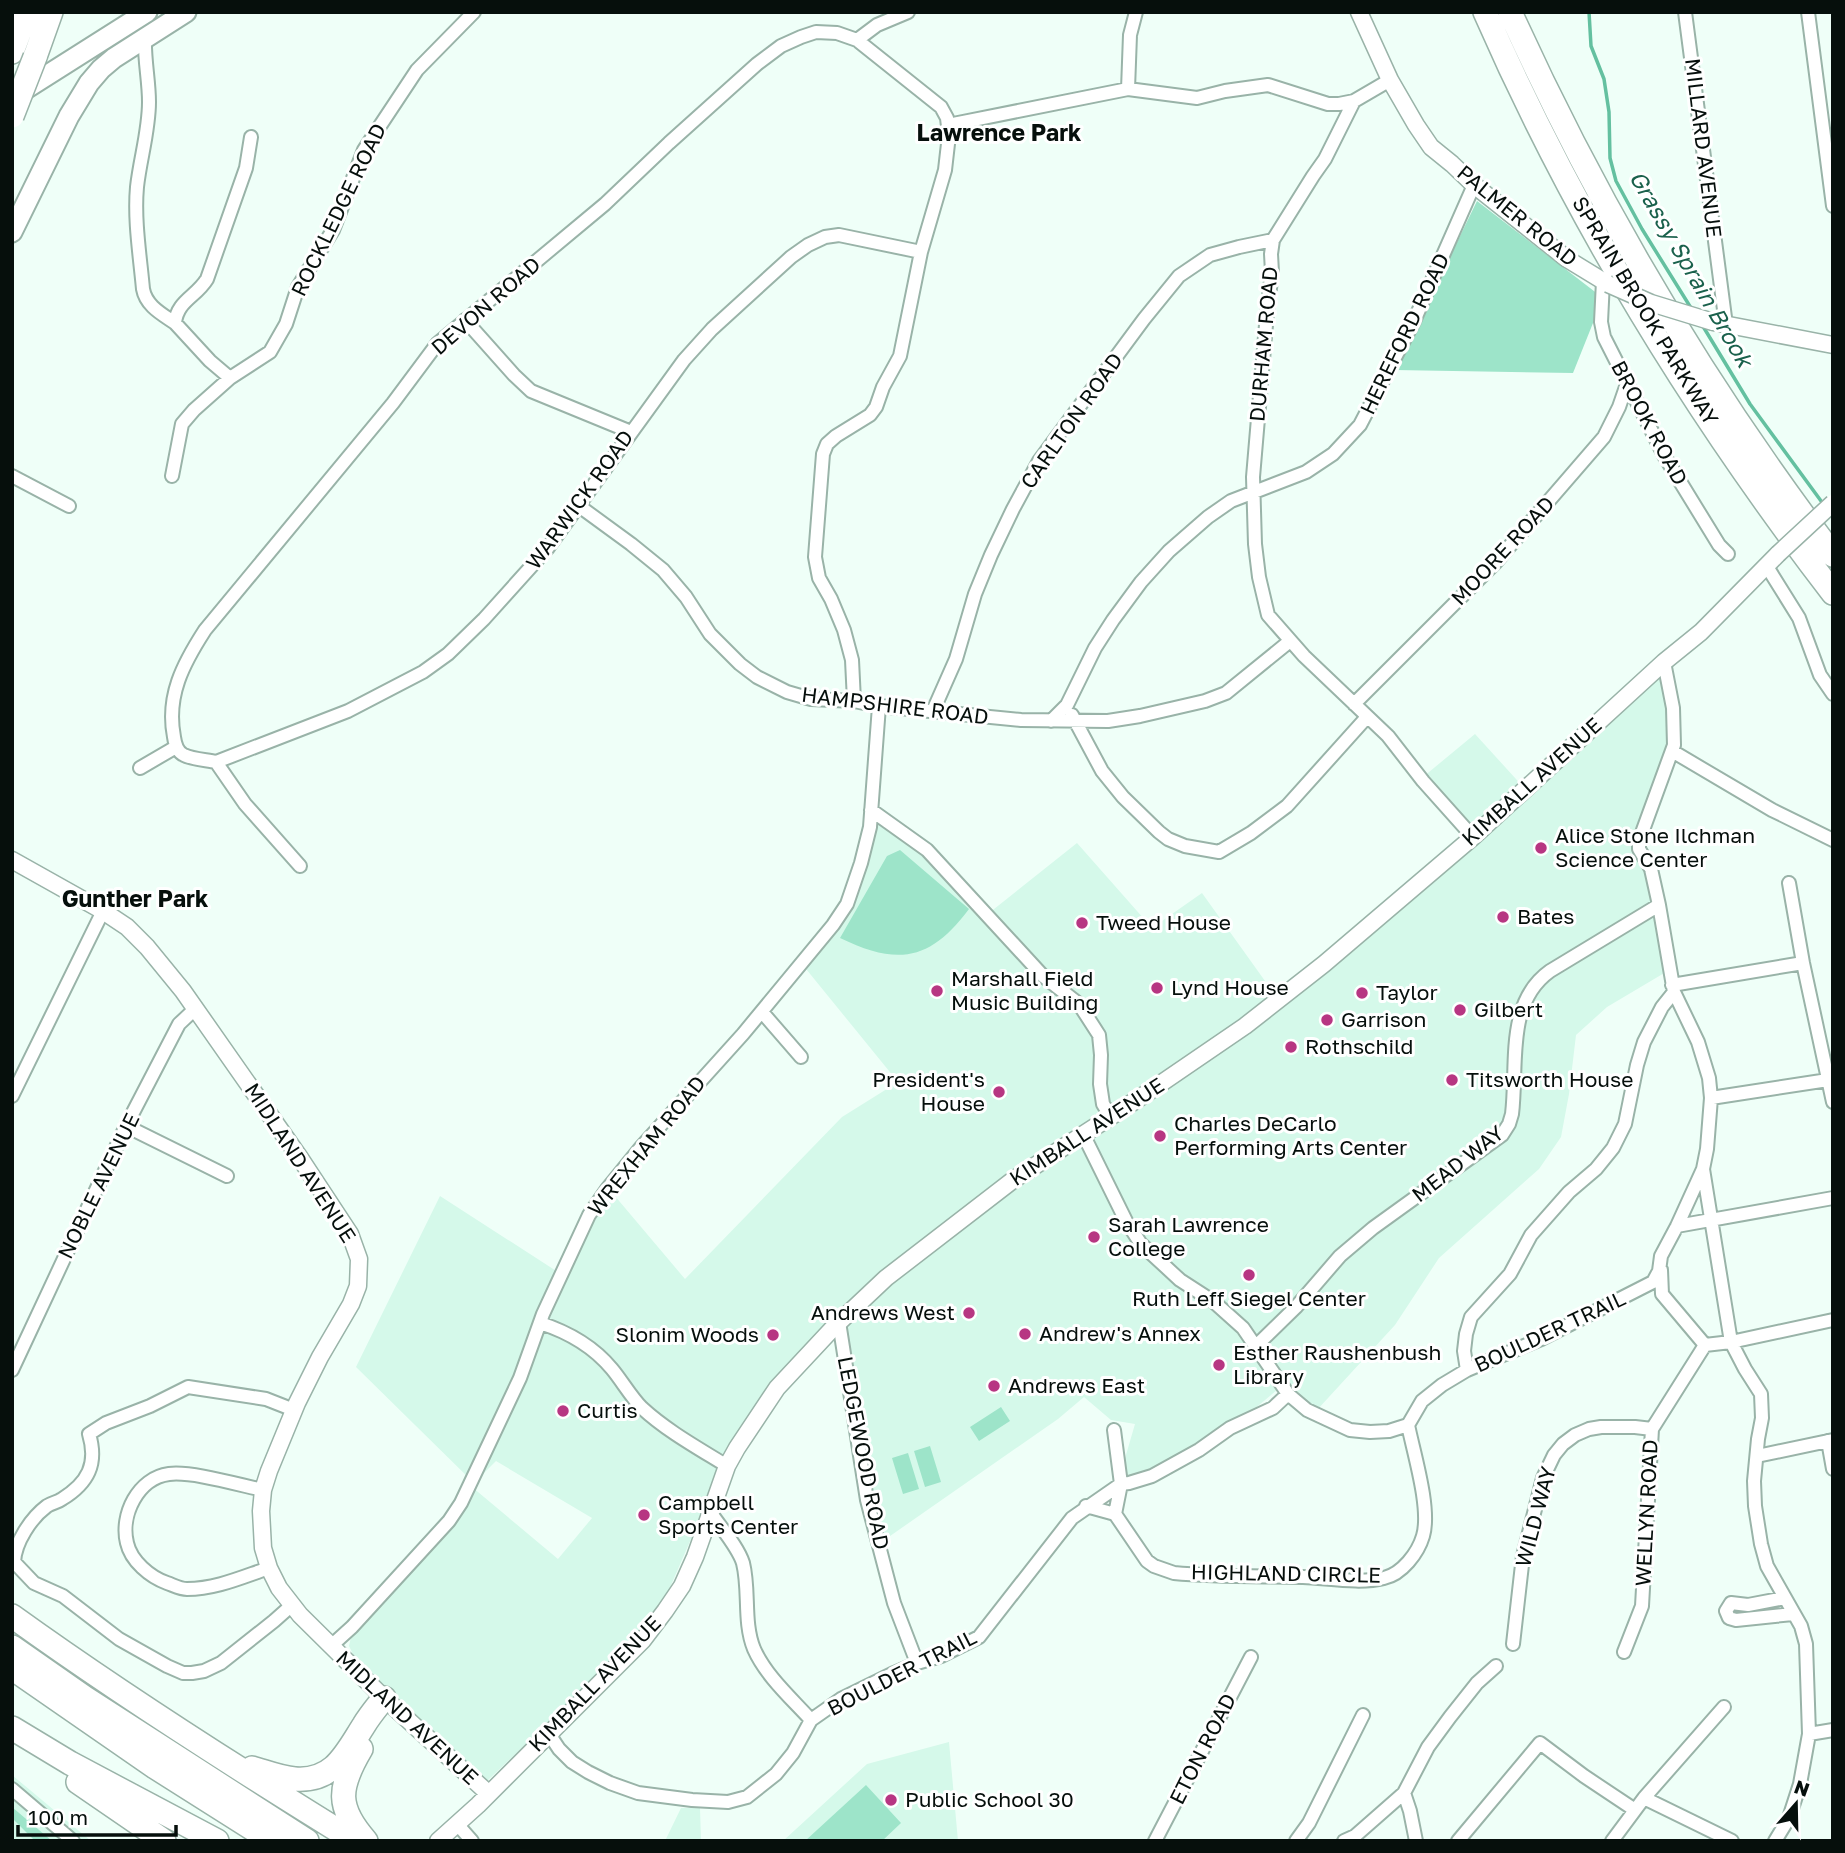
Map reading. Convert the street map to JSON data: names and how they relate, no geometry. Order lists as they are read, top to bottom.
{
  "streets": {
    "highway": ["SPRAIN BROOK PARKWAY"],
    "street": [
      "MILLARD AVENUE",
      "ROCKLEDGE ROAD",
      "PALMER ROAD",
      "DEVON ROAD",
      "HEREFORD ROAD",
      "DURHAM ROAD",
      "CARLTON ROAD",
      "BROOK ROAD",
      "WARWICK ROAD",
      "MOORE ROAD",
      "HAMPSHIRE ROAD",
      "KIMBALL AVENUE",
      "WREXHAM ROAD",
      "MIDLAND AVENUE",
      "MEAD WAY",
      "NOBLE AVENUE",
      "BOULDER TRAIL",
      "LEDGEWOOD ROAD",
      "WELLYN ROAD",
      "WILD WAY",
      "HIGHLAND CIRCLE",
      "ETON ROAD"
    ]
  },
  "crossings": [
    ["MILLARD AVENUE", "PALMER ROAD"],
    ["PALMER ROAD", "HEREFORD ROAD"],
    ["PALMER ROAD", "BROOK ROAD"],
    ["HEREFORD ROAD", "DURHAM ROAD"],
    ["HEREFORD ROAD", "HAMPSHIRE ROAD"],
    ["DURHAM ROAD", "CARLTON ROAD"],
    ["DURHAM ROAD", "HAMPSHIRE ROAD"],
    ["CARLTON ROAD", "HAMPSHIRE ROAD"],
    ["BROOK ROAD", "MOORE ROAD"],
    ["WARWICK ROAD", "HAMPSHIRE ROAD"],
    ["HAMPSHIRE ROAD", "WREXHAM ROAD"],
    ["KIMBALL AVENUE", "MIDLAND AVENUE"],
    ["KIMBALL AVENUE", "BOULDER TRAIL"],
    ["KIMBALL AVENUE", "LEDGEWOOD ROAD"],
    ["WREXHAM ROAD", "MIDLAND AVENUE"],
    ["MIDLAND AVENUE", "NOBLE AVENUE"],
    ["BOULDER TRAIL", "LEDGEWOOD ROAD"],
    ["BOULDER TRAIL", "HIGHLAND CIRCLE"],
    ["WELLYN ROAD", "WILD WAY"]
  ],
  "districts": ["Lawrence Park", "Gunther Park"],
  "water": ["Grassy Sprain Brook"],
  "places": [
    "Alice Stone Ilchman Science Center",
    "Bates",
    "Tweed House",
    "Lynd House",
    "Marshall Field Music Building",
    "Taylor",
    "Gilbert",
    "Garrison",
    "Rothschild",
    "Titsworth House",
    "President's House",
    "Charles DeCarlo Performing Arts Center",
    "Sarah Lawrence College",
    "Ruth Leff Siegel Center",
    "Andrews West",
    "Andrew's Annex",
    "Slonim Woods",
    "Esther Raushenbush Library",
    "Andrews East",
    "Curtis",
    "Campbell Sports Center",
    "Public School 30"
  ],
  "scale_bar": "100 m",
  "north": "top"
}
